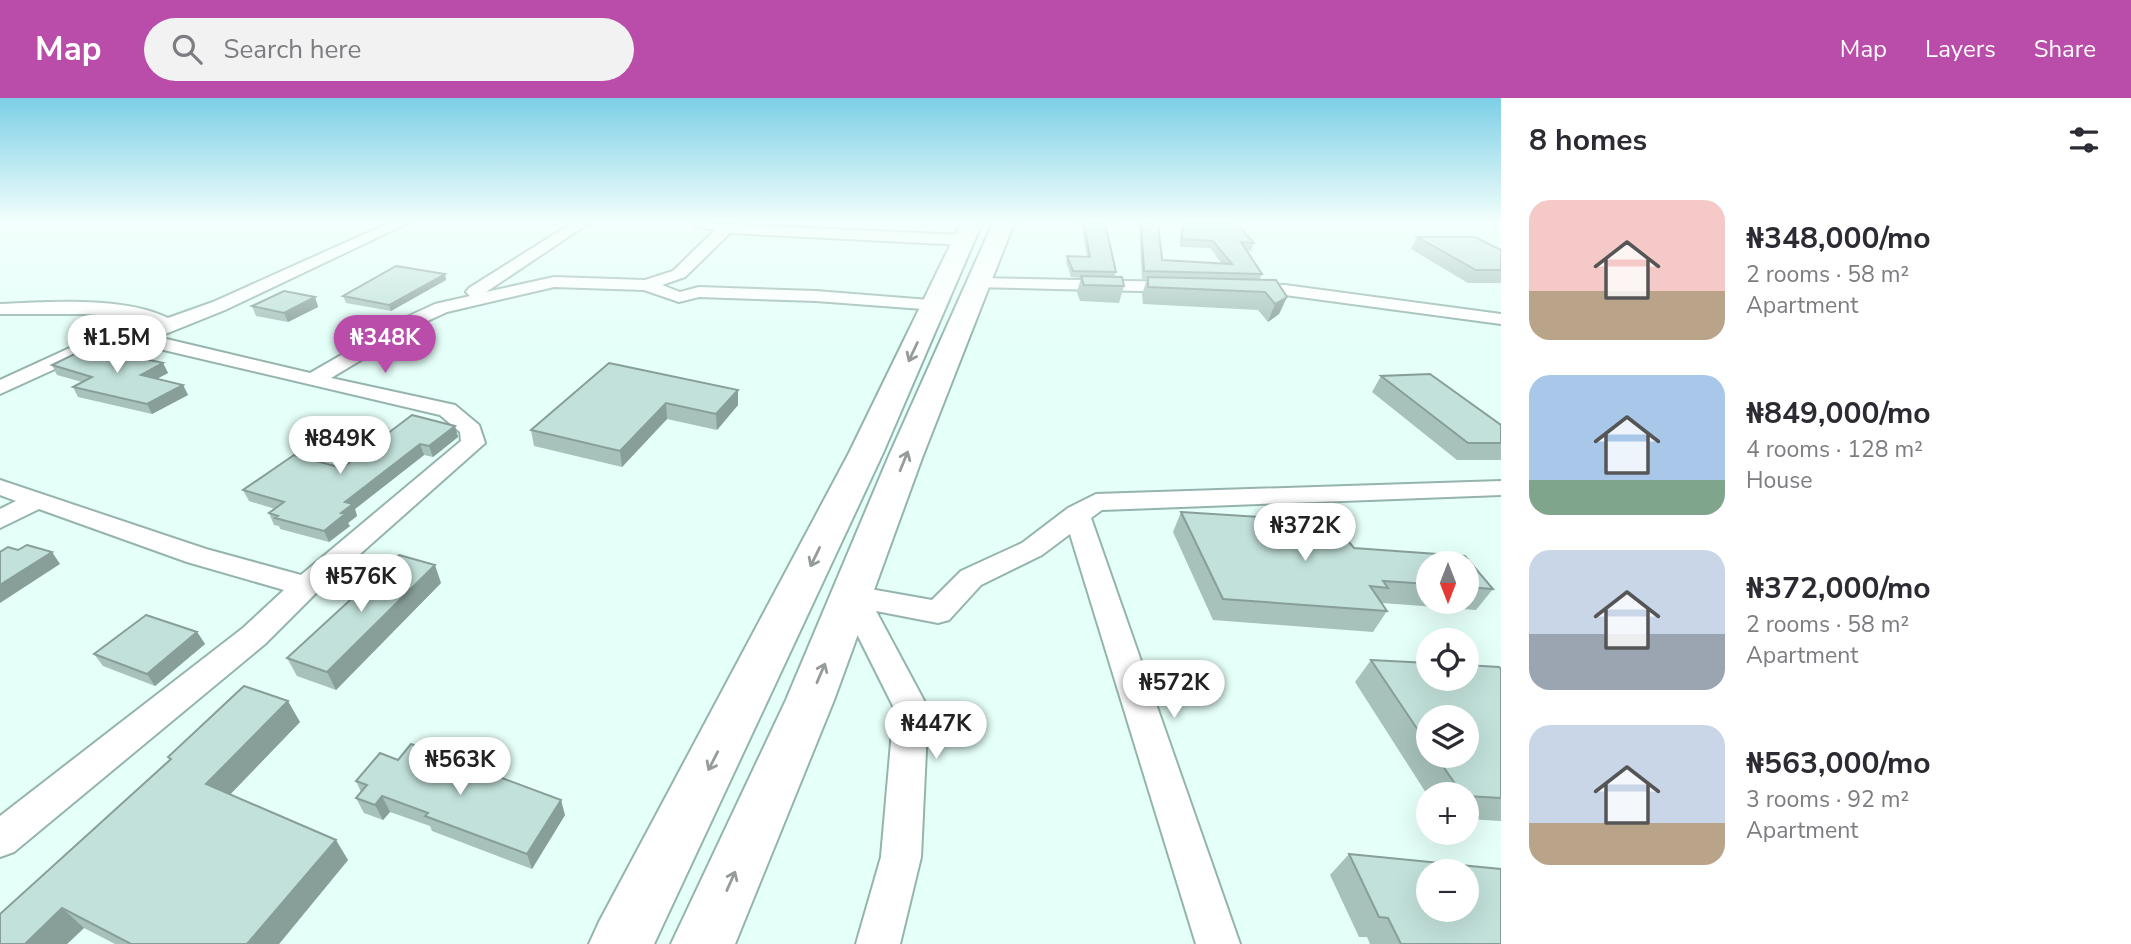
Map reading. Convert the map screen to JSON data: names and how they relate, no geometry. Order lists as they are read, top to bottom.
{
  "north": "bottom",
  "page": {
    "header": "Map",
    "search": "Search here",
    "nav": ["Map", "Layers", "Share"],
    "heading": "8 homes",
    "list": [
      {
        "name": "₦348,000/mo",
        "note": "2 rooms · 58 m² · Apartment"
      },
      {
        "name": "₦849,000/mo",
        "note": "4 rooms · 128 m² · House"
      },
      {
        "name": "₦372,000/mo",
        "note": "2 rooms · 58 m² · Apartment"
      },
      {
        "name": "₦563,000/mo",
        "note": "3 rooms · 92 m² · Apartment"
      }
    ],
    "price": [
      "₦1.5M",
      "₦348K",
      "₦849K",
      "₦372K",
      "₦576K",
      "₦572K",
      "₦447K",
      "₦563K"
    ],
    "map_buttons": ["+", "−"]
  }
}
